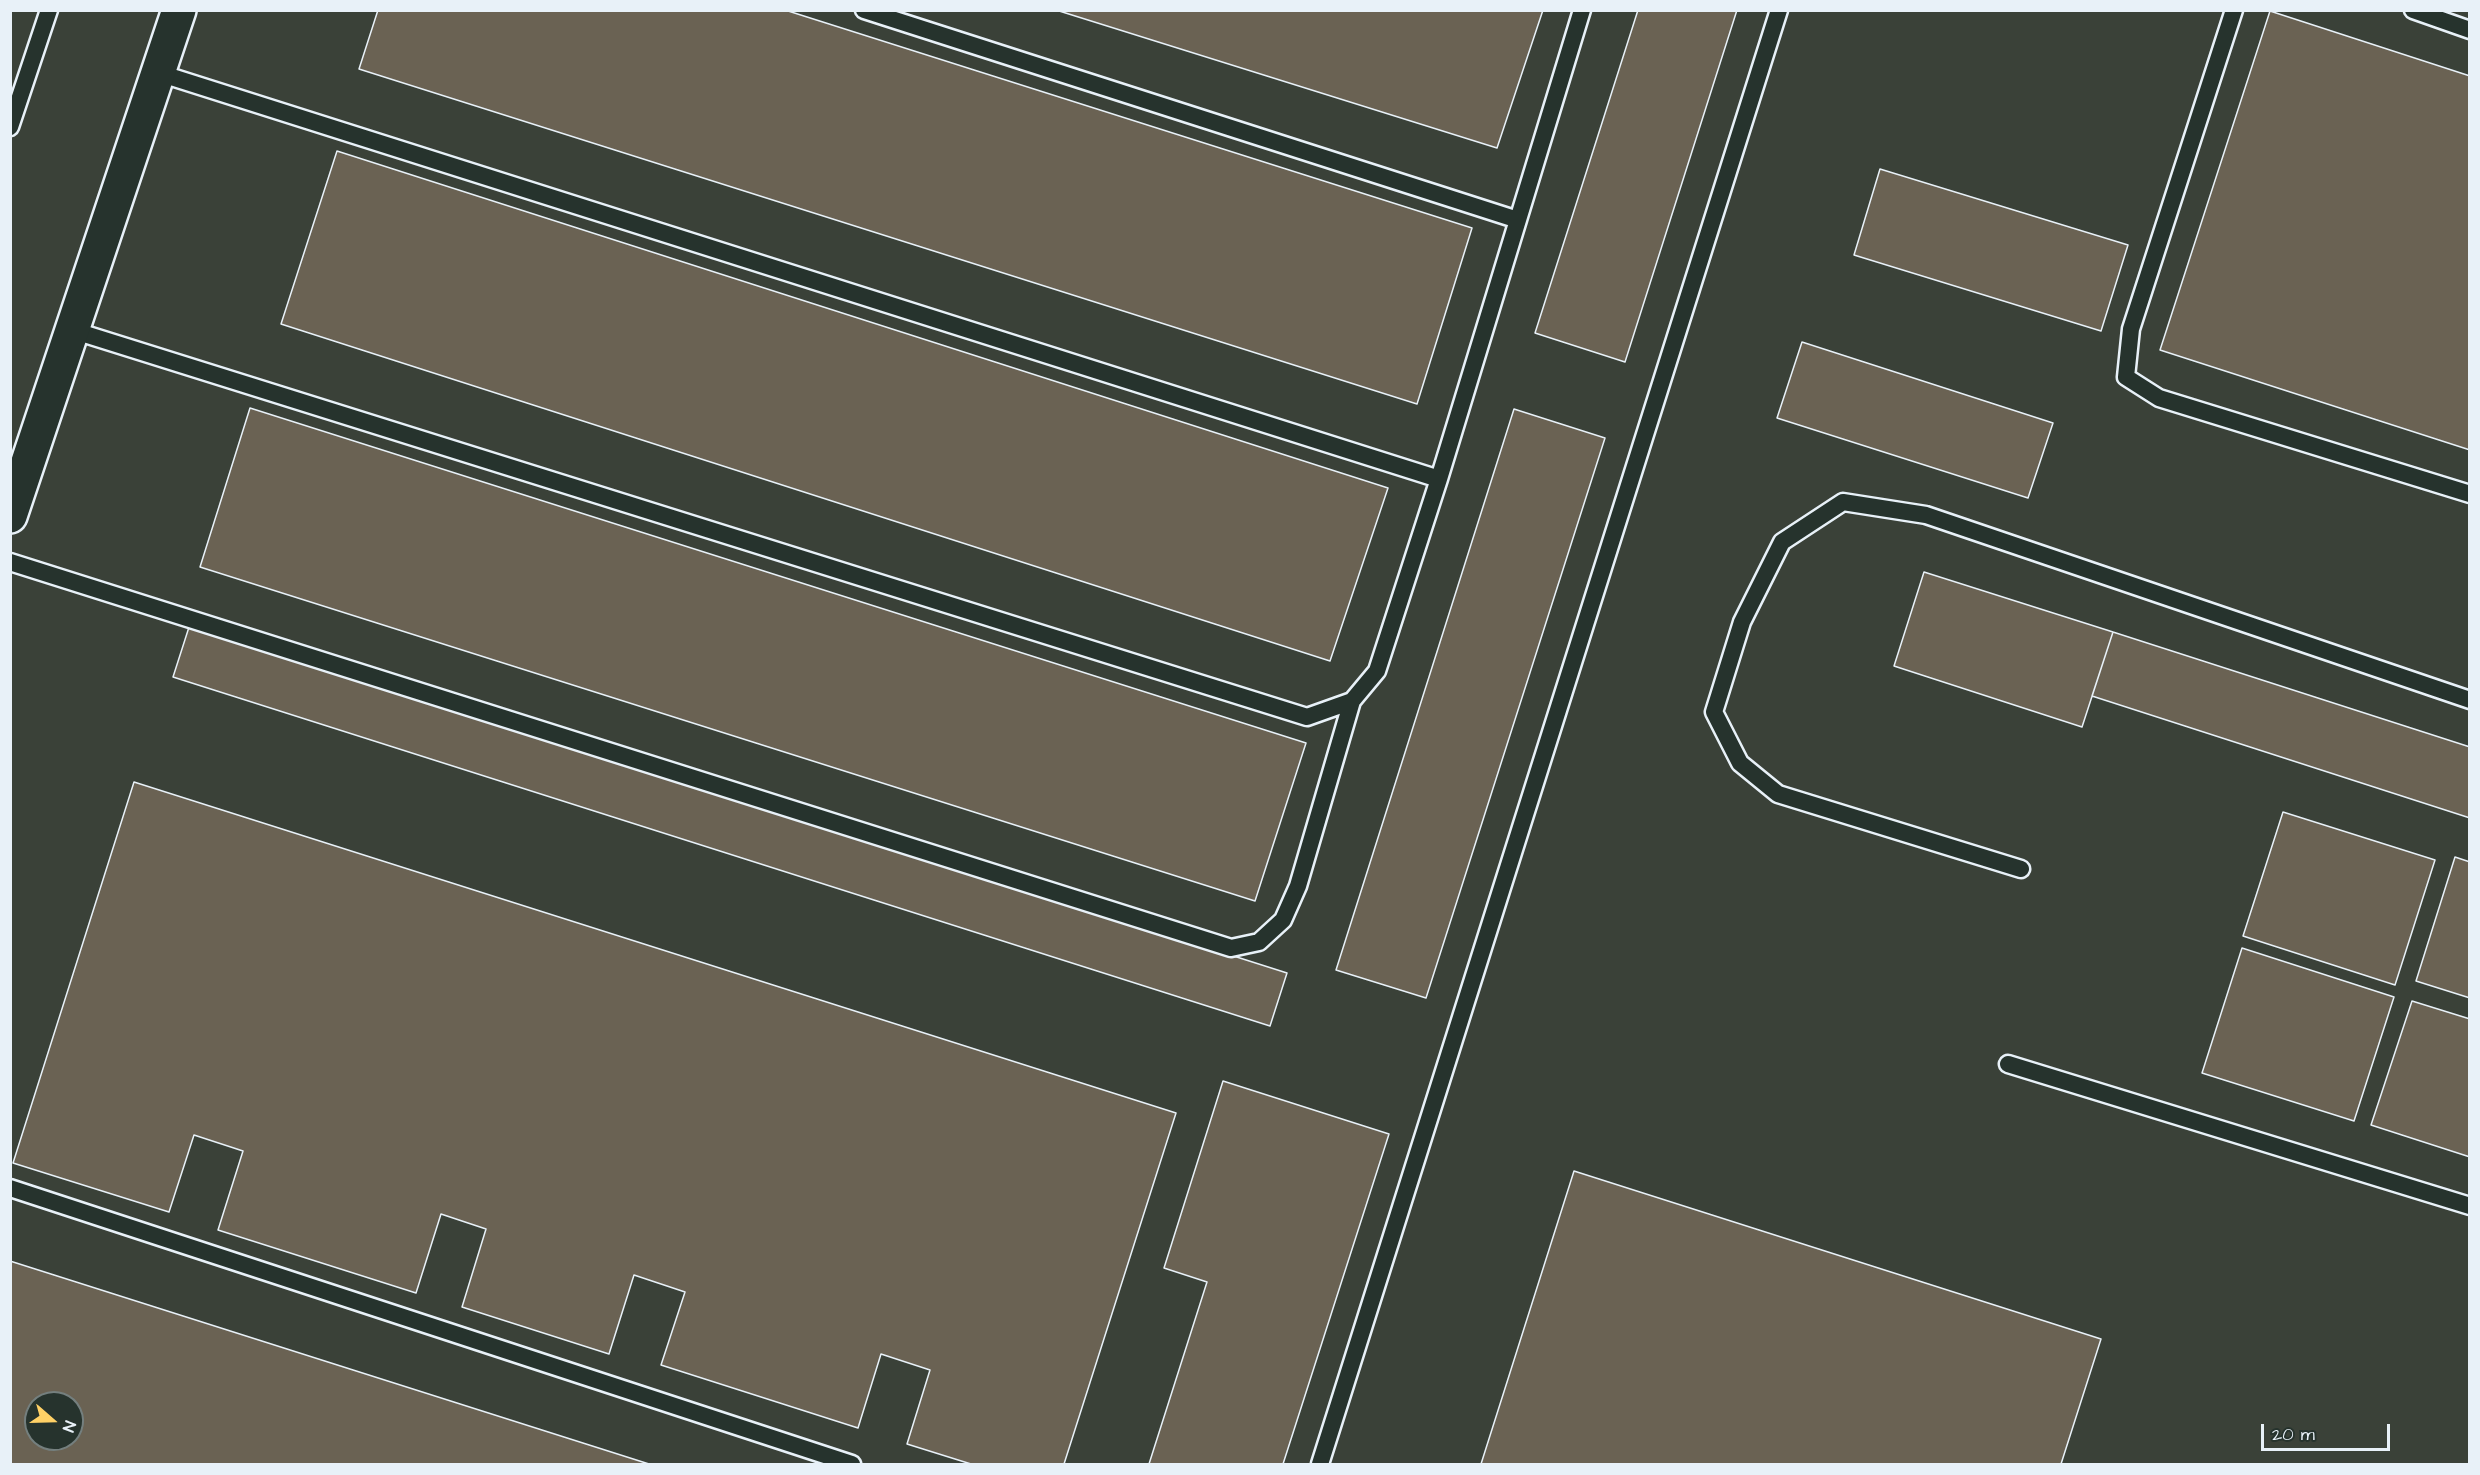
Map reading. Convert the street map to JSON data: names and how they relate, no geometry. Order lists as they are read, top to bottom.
{
  "scale_bar": "20 m",
  "north": "right"
}
